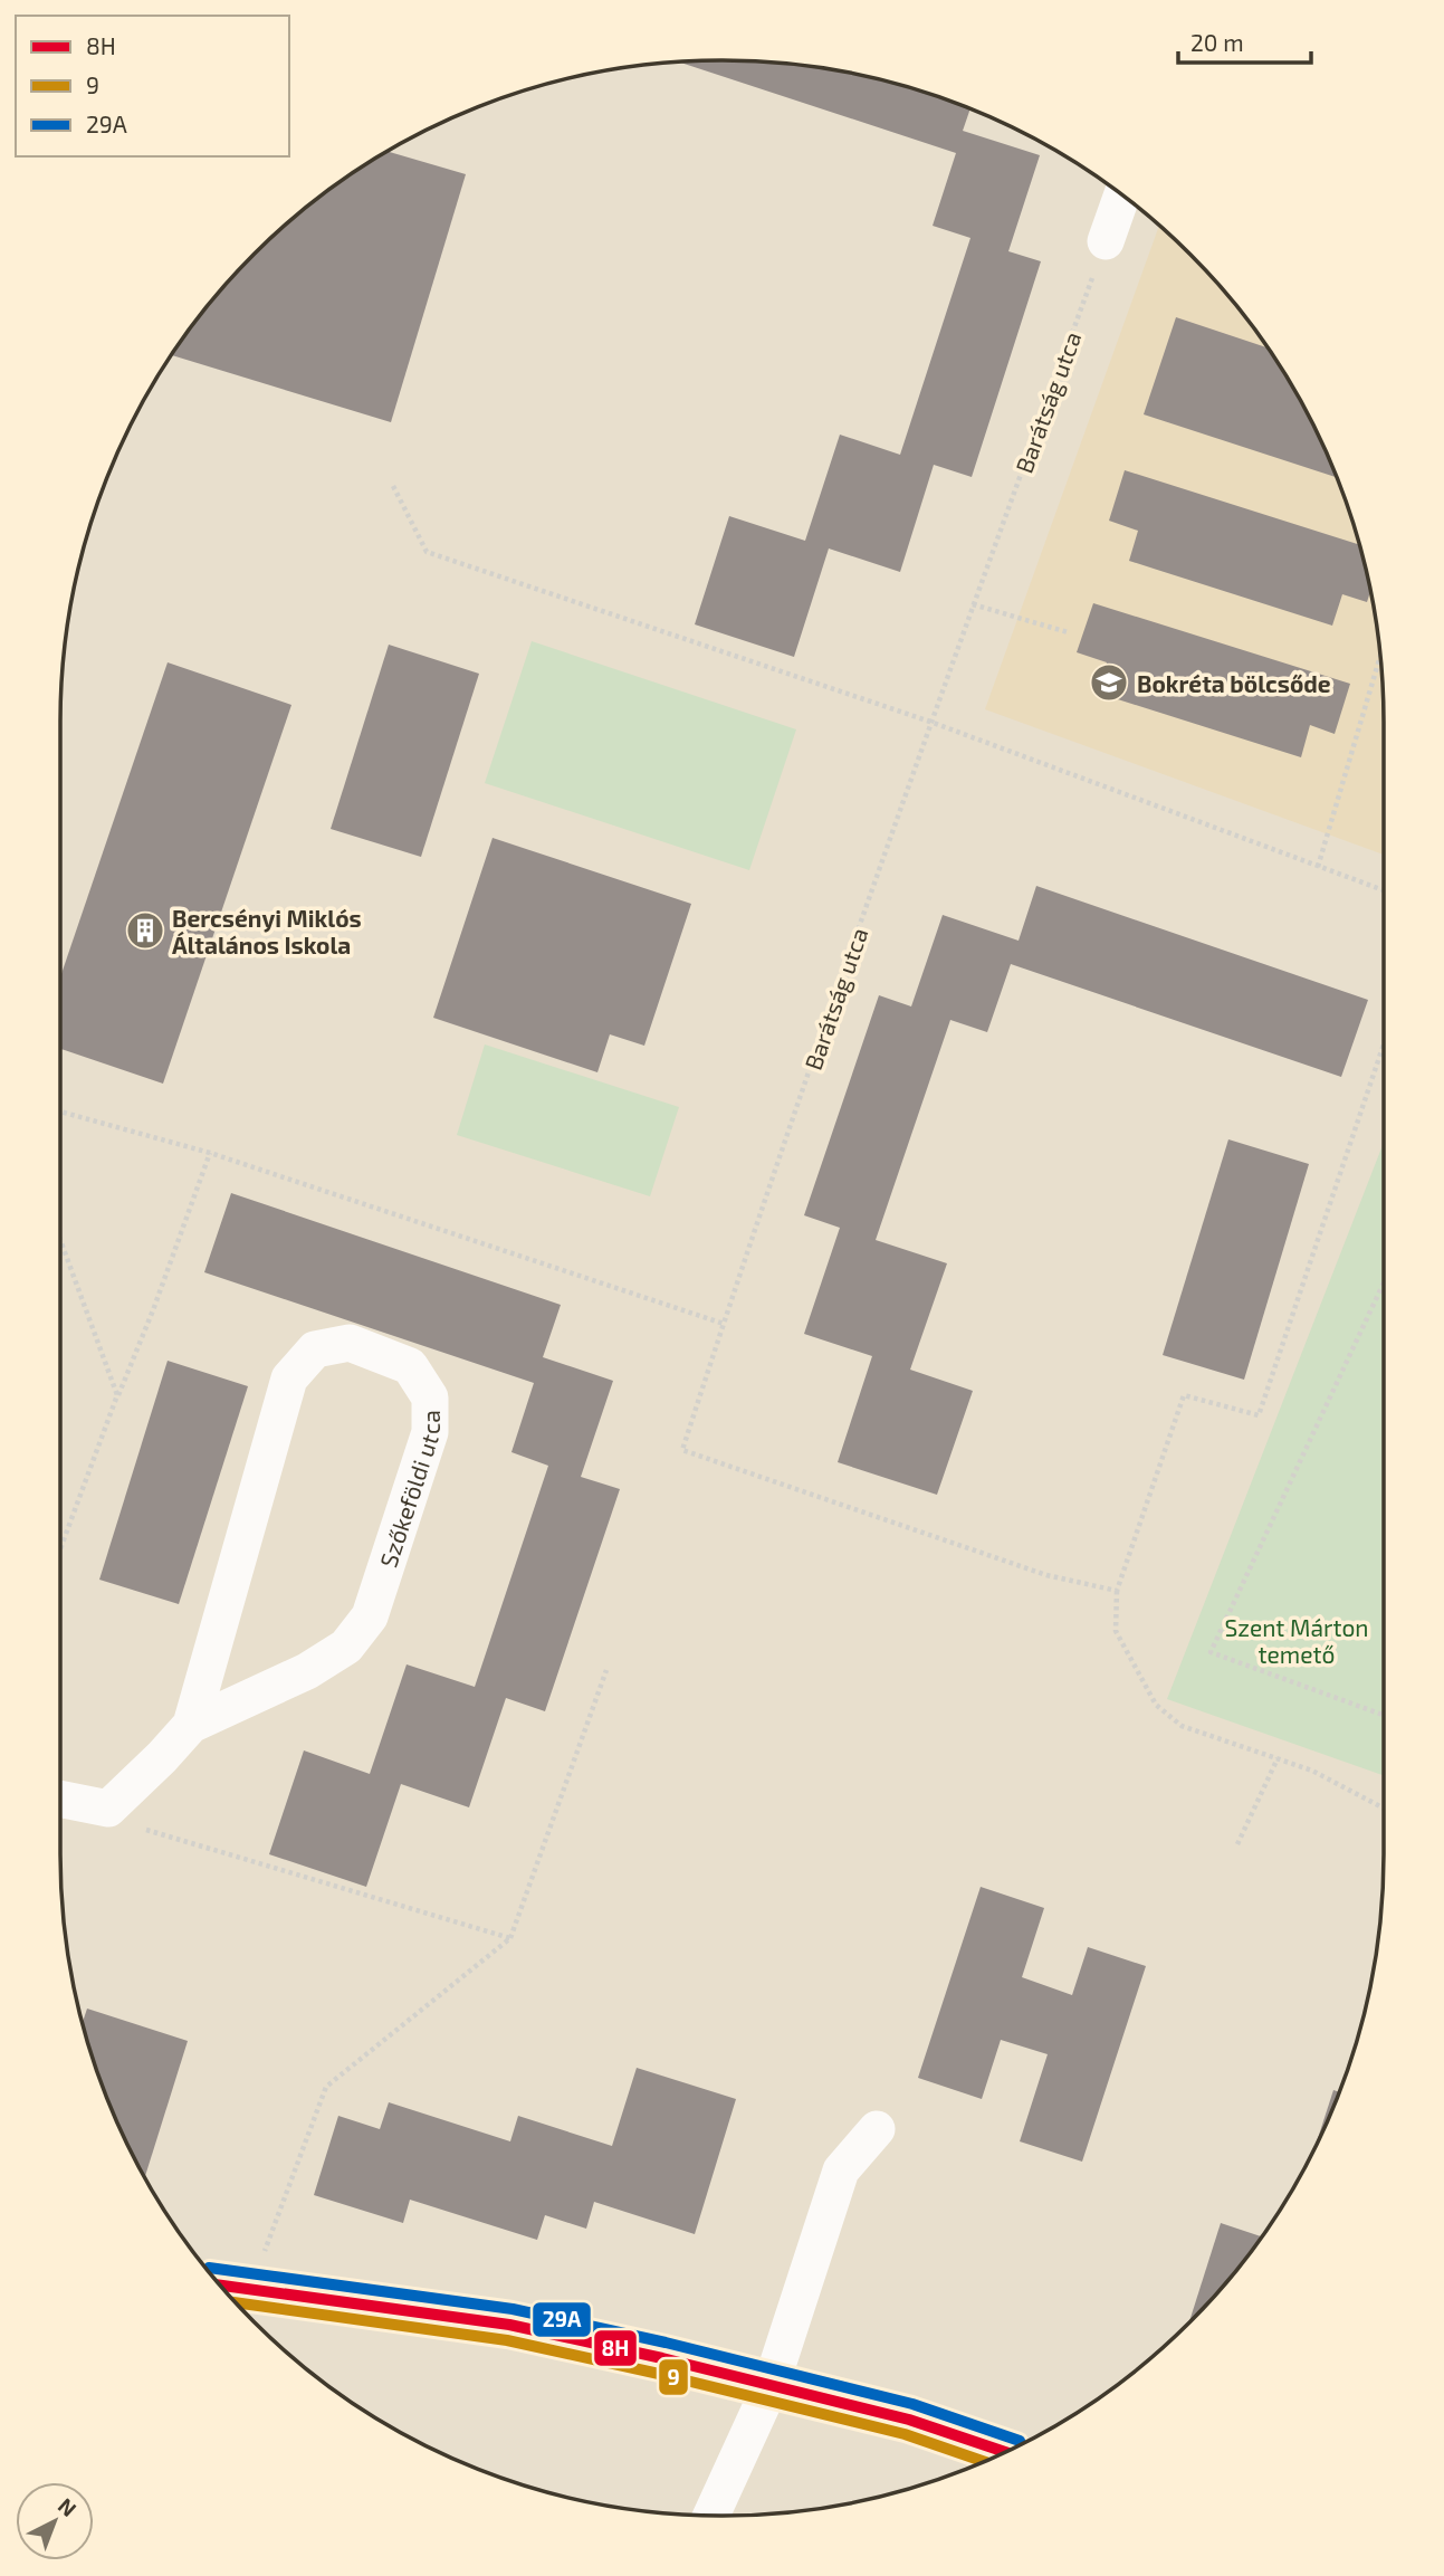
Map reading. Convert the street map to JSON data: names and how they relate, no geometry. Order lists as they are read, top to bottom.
{
  "streets": {
    "street": ["Szőkeföldi utca"],
    "path": ["Barátság utca"]
  },
  "parks": ["Szent Márton temető"],
  "places": {
    "school or university": ["Bokréta bölcsőde"],
    "building": ["Bercsényi Miklós Általános Iskola"]
  },
  "lines": ["transit line 29A", "transit line 8H", "transit line 9"],
  "legend": ["8H", "9", "29A"],
  "scale_bar": "20 m",
  "north": "top right"
}
